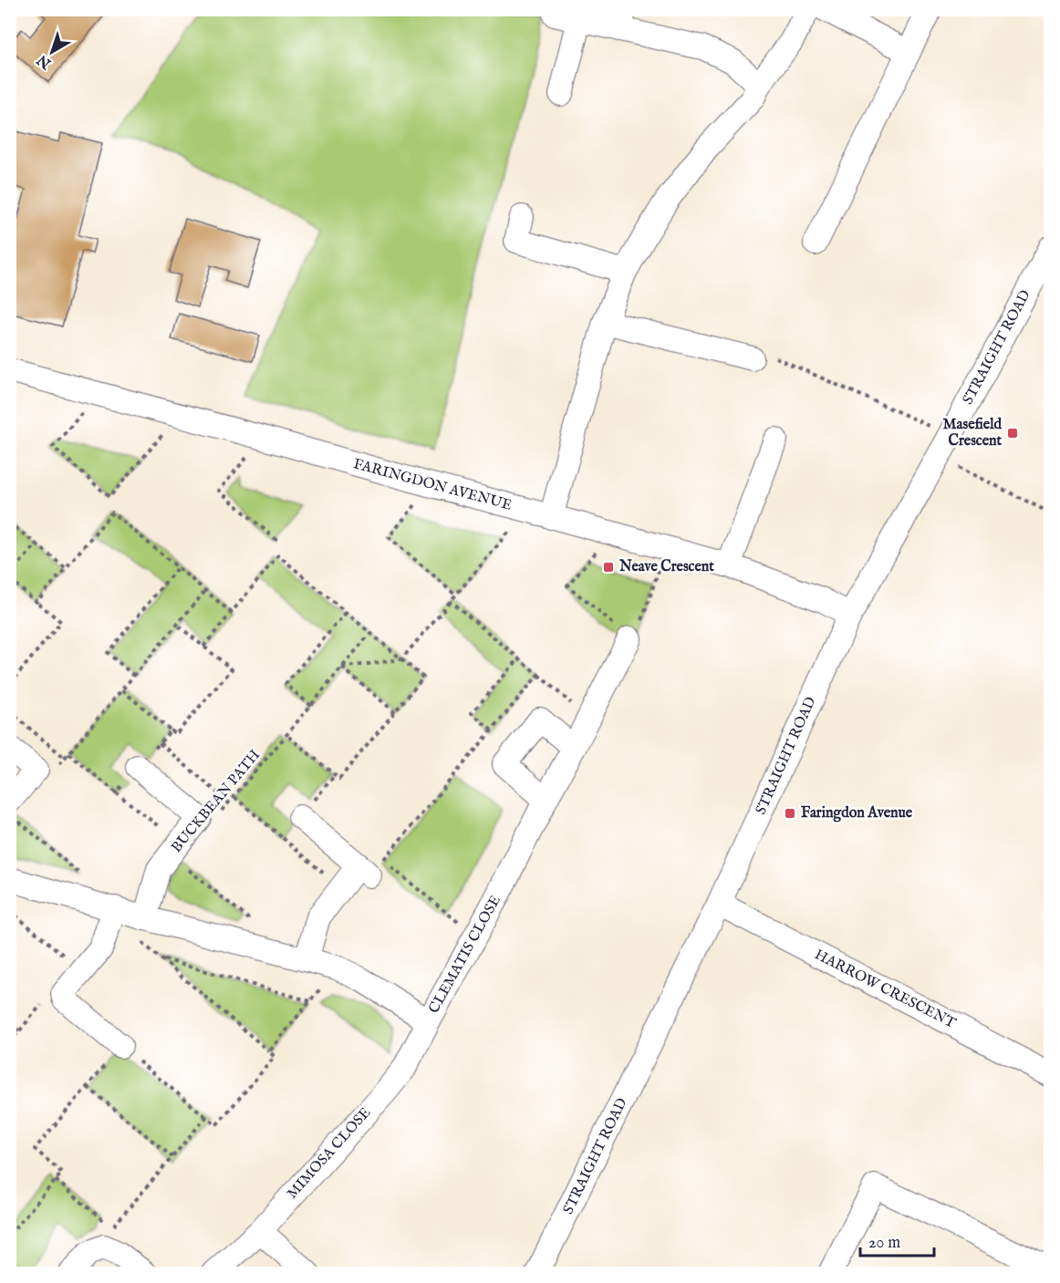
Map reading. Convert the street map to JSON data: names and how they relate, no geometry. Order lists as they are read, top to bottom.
{
  "streets": {
    "street": [
      "STRAIGHT ROAD",
      "FARINGDON AVENUE",
      "CLEMATIS CLOSE",
      "HARROW CRESCENT",
      "MIMOSA CLOSE"
    ],
    "path": ["BUCKBEAN PATH"]
  },
  "crossings": [
    ["STRAIGHT ROAD", "FARINGDON AVENUE"],
    ["STRAIGHT ROAD", "HARROW CRESCENT"],
    ["CLEMATIS CLOSE", "MIMOSA CLOSE"]
  ],
  "places": {
    "transit": ["Masefield Crescent", "Neave Crescent", "Faringdon Avenue"]
  },
  "scale_bar": "20 m",
  "north": "bottom left"
}
